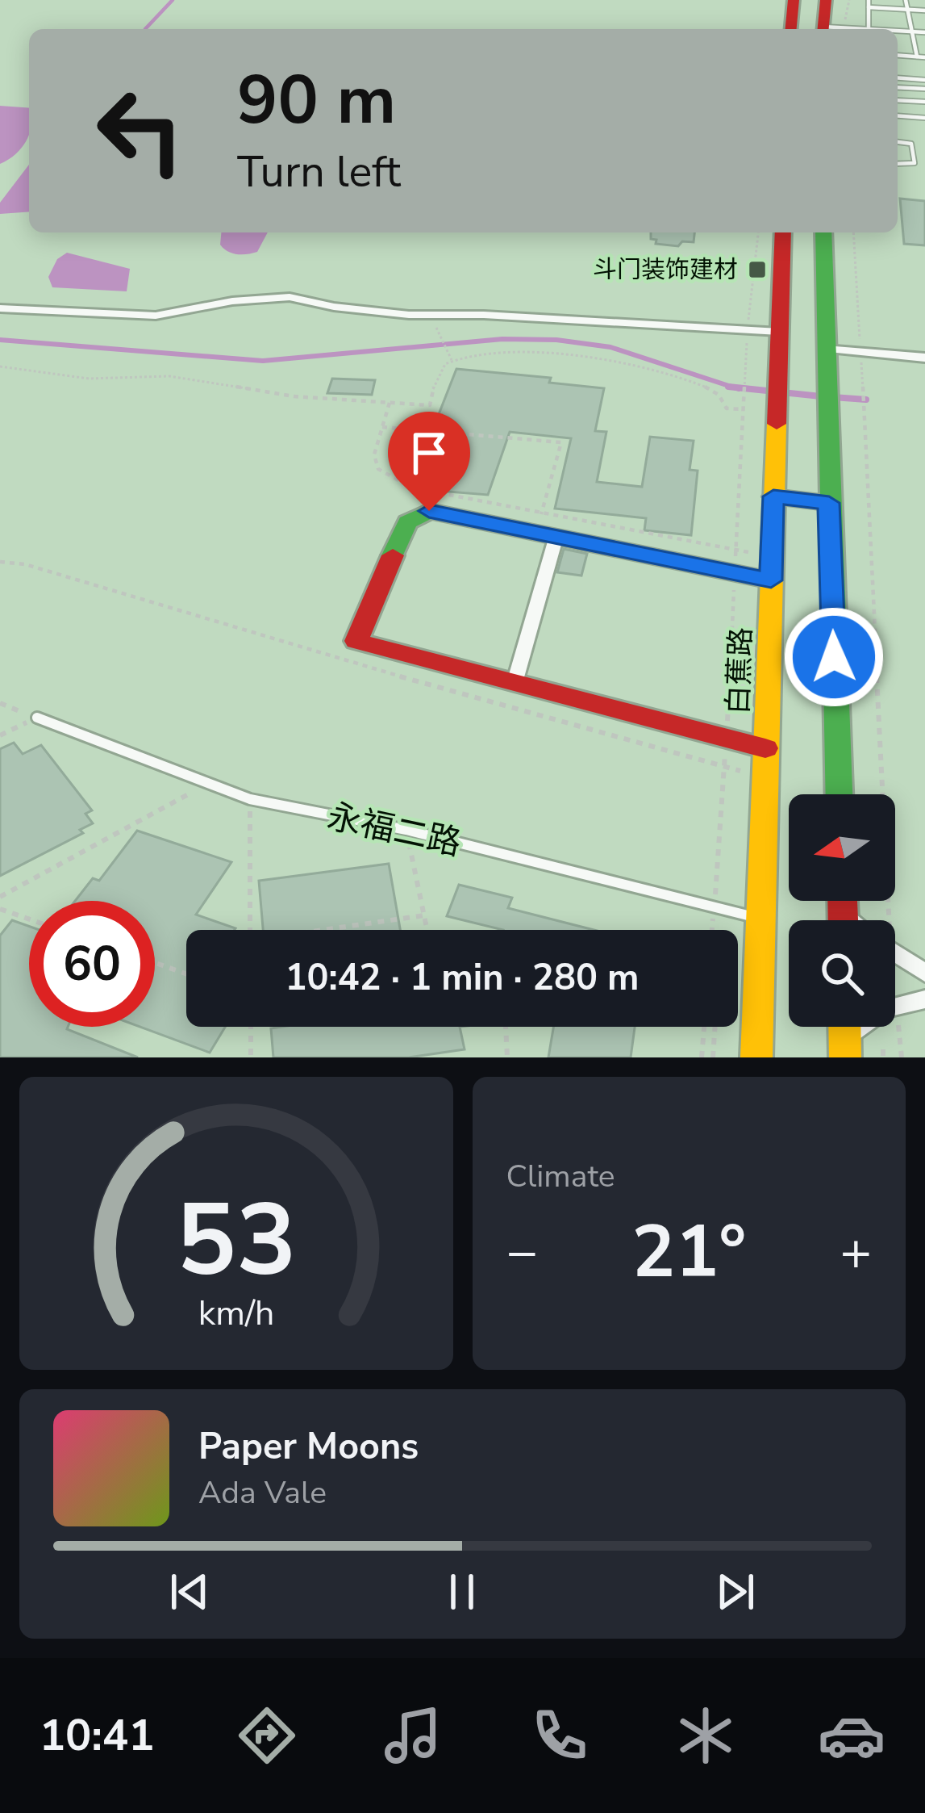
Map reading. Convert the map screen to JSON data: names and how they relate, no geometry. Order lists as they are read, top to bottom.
{
  "streets": {
    "main road": ["白蕉路"],
    "lane": ["永福二路"]
  },
  "crossings": [
    ["白蕉路", "永福二路"]
  ],
  "places": {
    "transit": ["斗门装饰建材"]
  },
  "north": "left",
  "page": {
    "turn": ["90 m", "Turn left"],
    "limit": "60",
    "trip": "10:42 · 1 min · 280 m",
    "tile": "Climate",
    "heat": ["−", "21°", "+"],
    "song": ["Paper Moons", "Ada Vale"],
    "tabs": "10:41",
    "gauge": ["53", "km/h"]
  }
}
